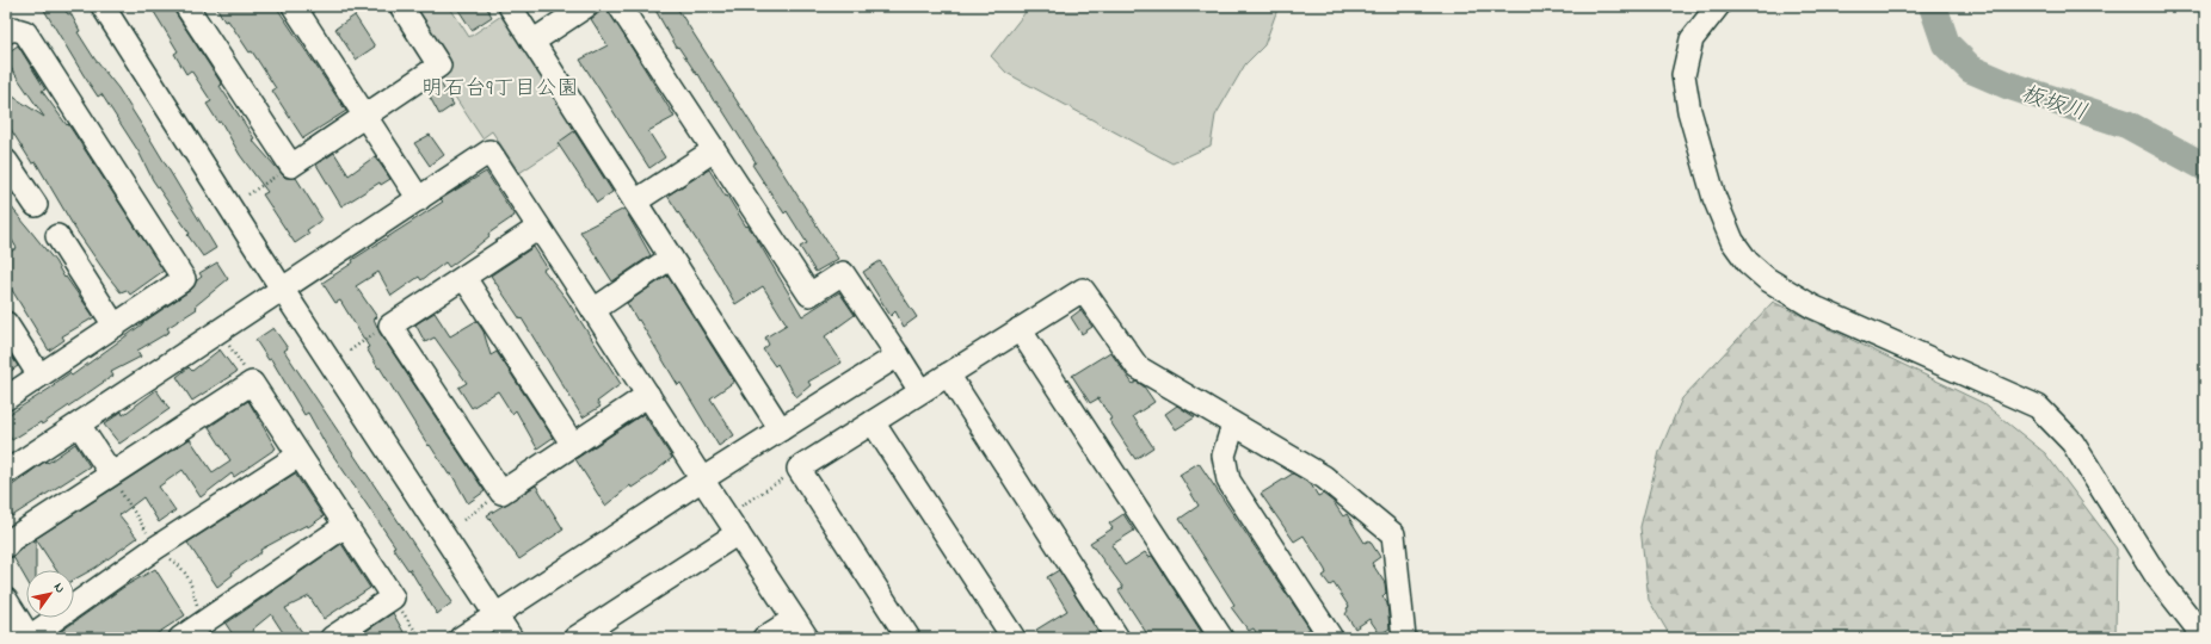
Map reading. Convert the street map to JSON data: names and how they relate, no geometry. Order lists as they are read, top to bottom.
{
  "water": ["板坂川"],
  "parks": ["明石台9丁目公園"],
  "north": "top right"
}
